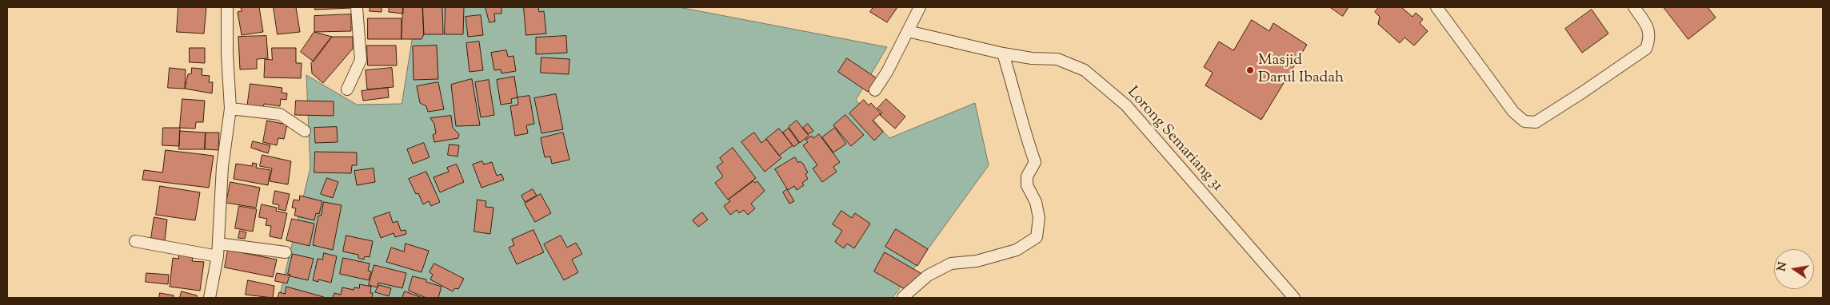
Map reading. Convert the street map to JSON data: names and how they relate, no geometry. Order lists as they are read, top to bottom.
{
  "streets": {
    "street": ["Lorong Semariang 31"]
  },
  "places": ["Masjid Darul Ibadah"],
  "north": "left"
}
